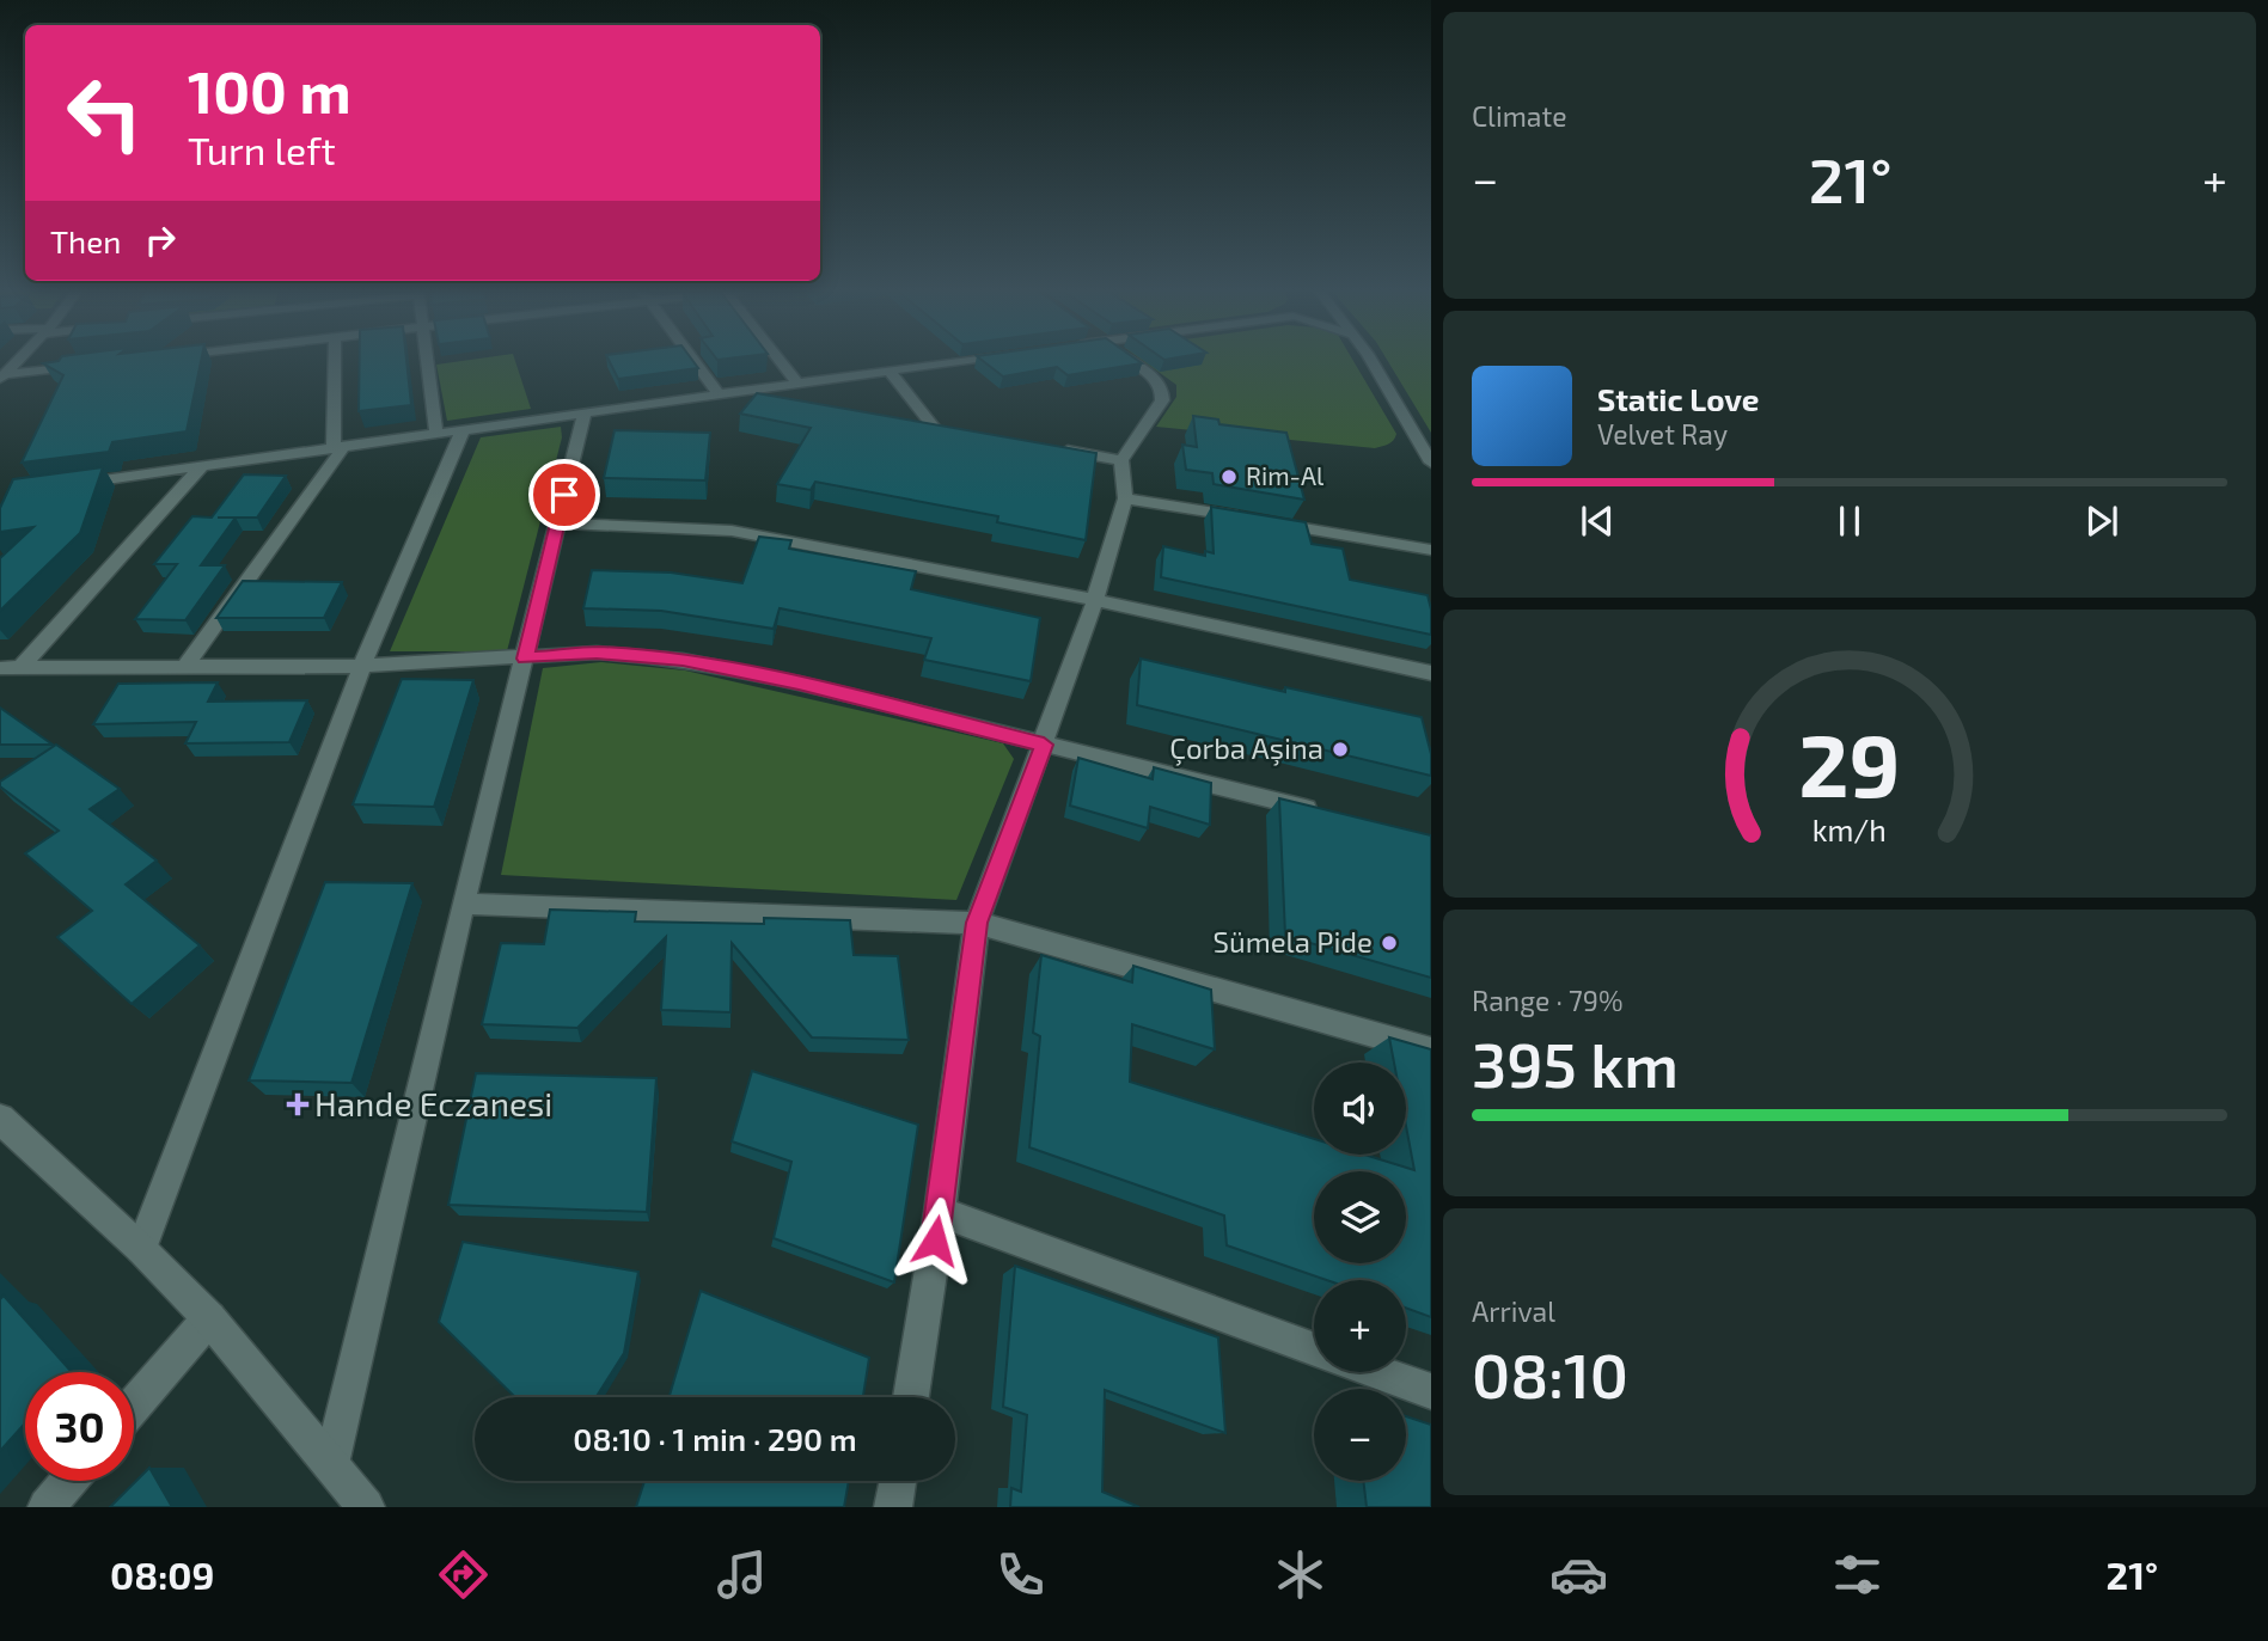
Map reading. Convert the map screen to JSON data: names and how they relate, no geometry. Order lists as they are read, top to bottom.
{
  "places": {
    "other": ["Rim-Al", "Çorba Aşina", "Sümela Pide"],
    "health": ["Hande Eczanesi"]
  },
  "page": {
    "tile": [
      "Climate",
      ["Range · 79%", "395 km"],
      ["Arrival", "08:10"]
    ],
    "turn": ["100 m", "Turn left"],
    "heat": ["−", "21°", "+"],
    "then": "Then",
    "song": ["Static Love", "Velvet Ray"],
    "map_buttons": ["+", "−"],
    "limit": "30",
    "trip": "08:10 · 1 min · 290 m",
    "tabs": ["08:09", "21°"],
    "gauge": ["29", "km/h"]
  }
}
